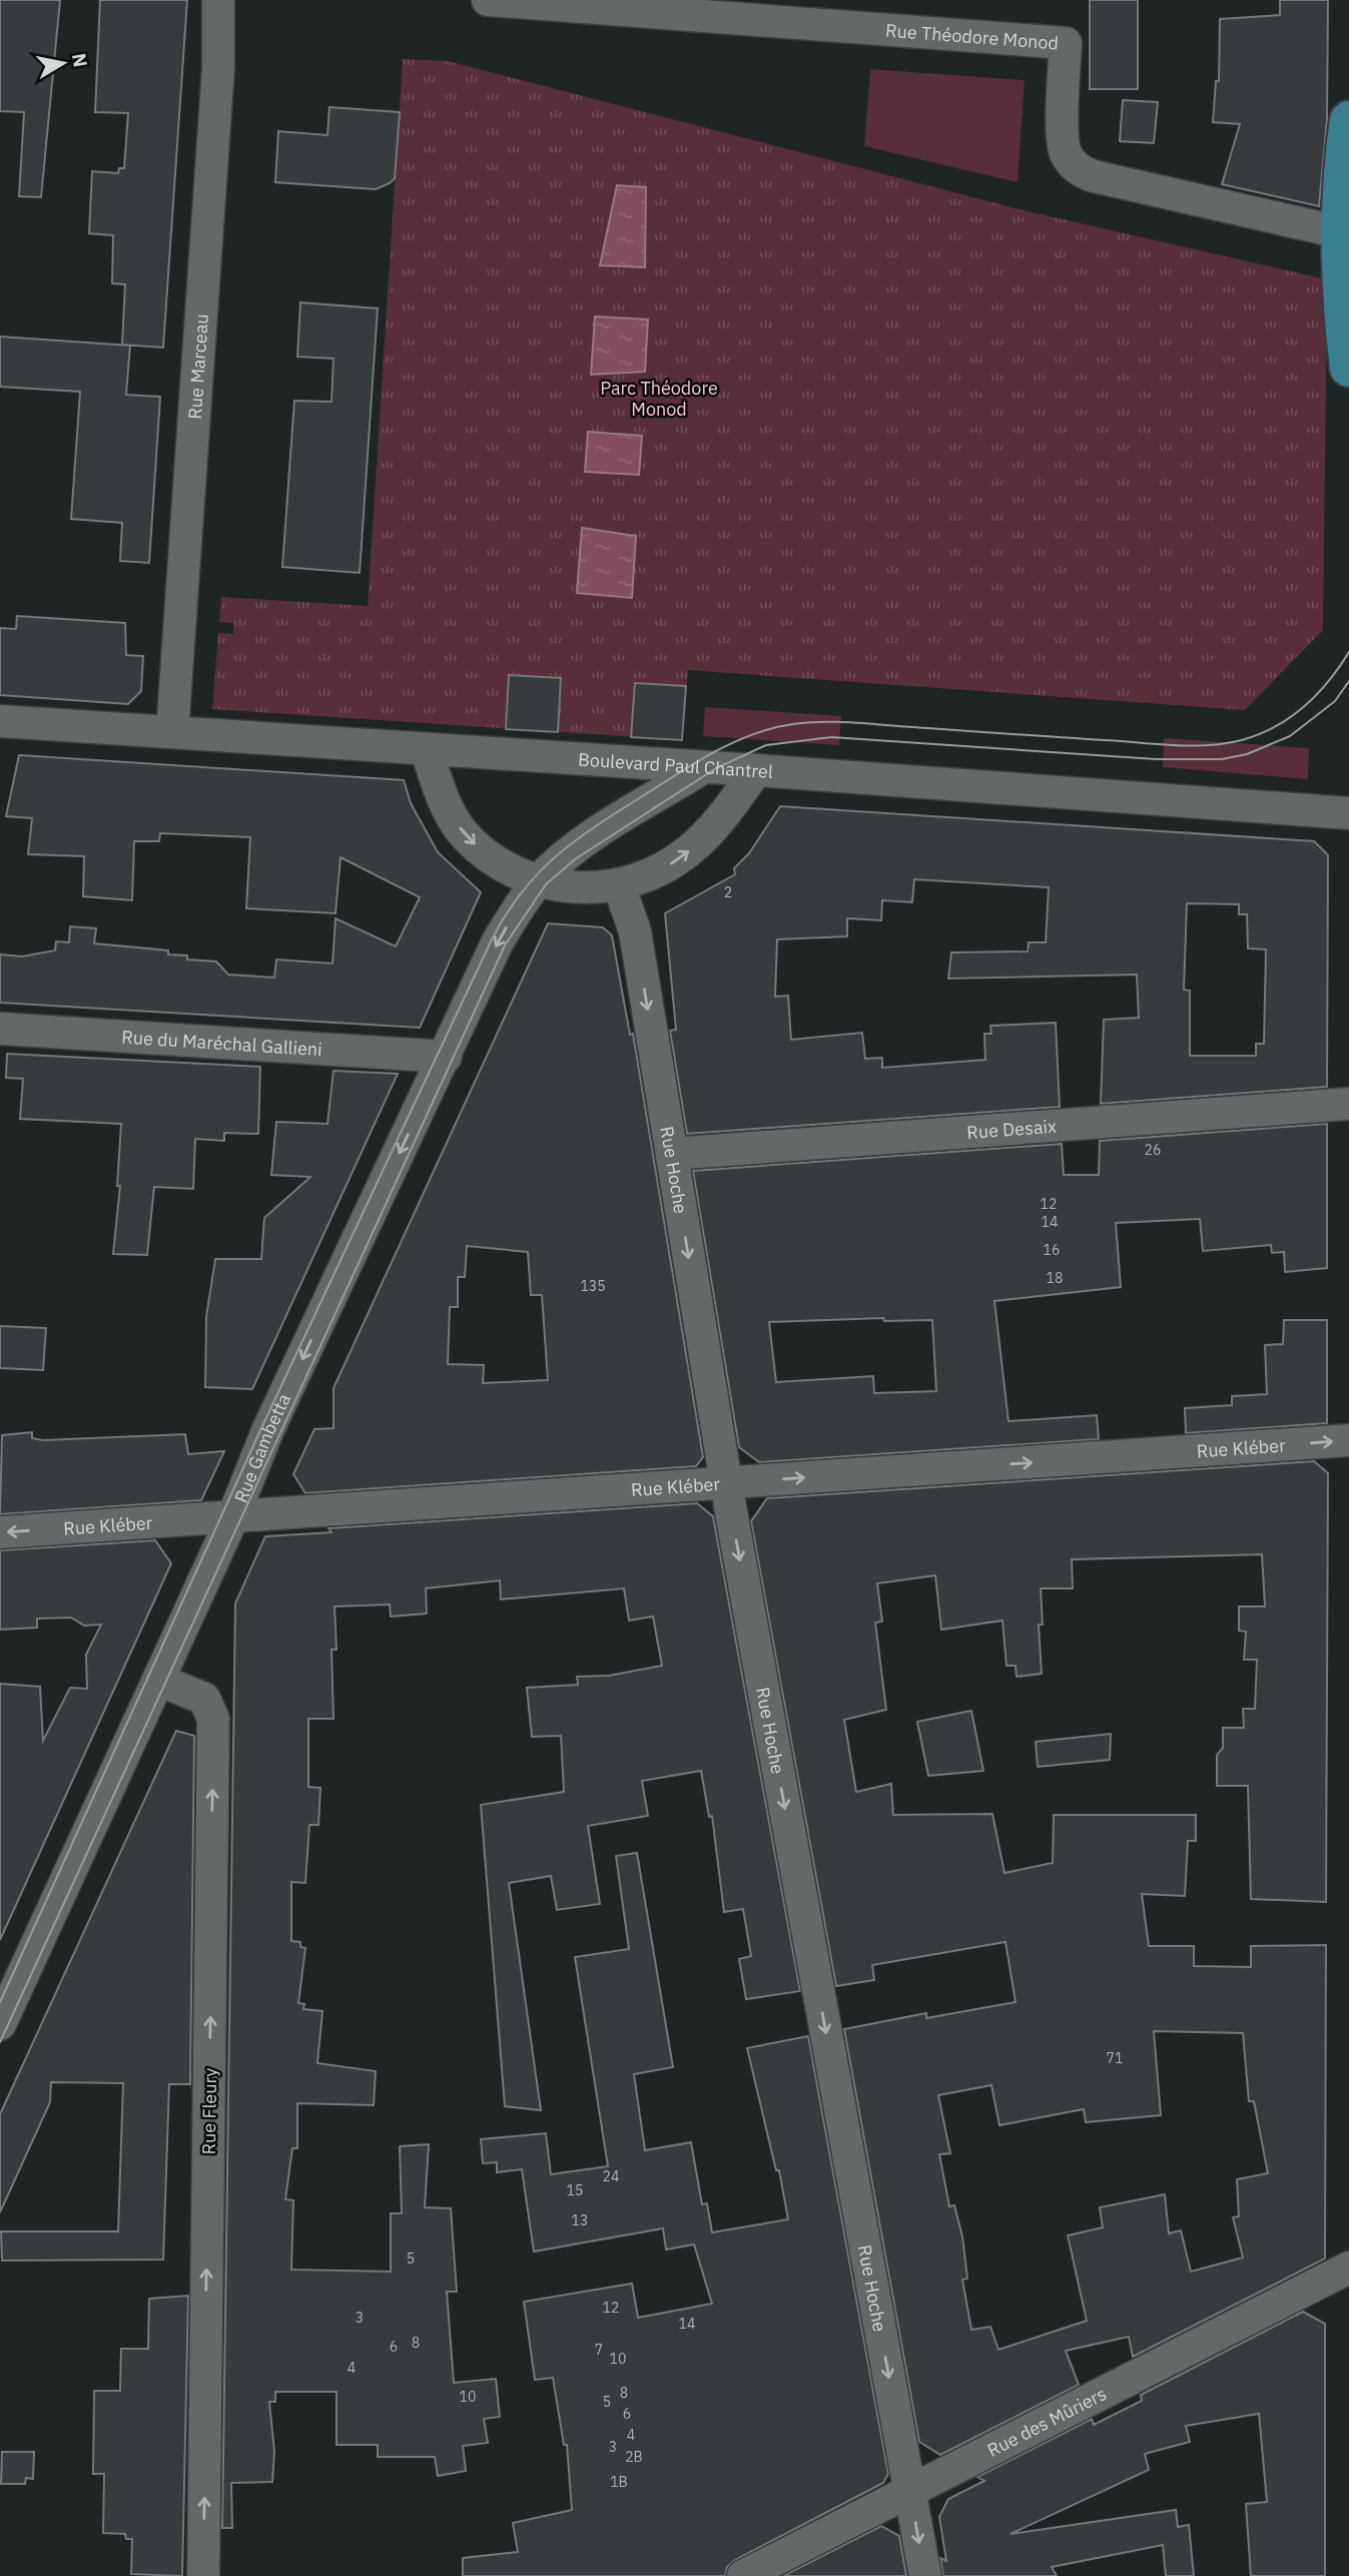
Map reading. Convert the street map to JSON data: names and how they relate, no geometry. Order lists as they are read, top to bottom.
{
  "streets": {
    "street": [
      "Rue Théodore Monod",
      "Rue Marceau",
      "Boulevard Paul Chantrel",
      "Rue du Maréchal Gallieni",
      "Rue Desaix",
      "Rue Hoche",
      "Rue Kléber",
      "Rue Gambetta",
      "Rue Fleury",
      "Rue des Mûriers"
    ]
  },
  "crossings": [
    ["Rue Marceau", "Boulevard Paul Chantrel"],
    ["Boulevard Paul Chantrel", "Rue Gambetta"],
    ["Rue du Maréchal Gallieni", "Rue Gambetta"],
    ["Rue Desaix", "Rue Hoche"],
    ["Rue Hoche", "Rue Kléber"],
    ["Rue Hoche", "Rue des Mûriers"],
    ["Rue Kléber", "Rue Gambetta"],
    ["Rue Gambetta", "Rue Fleury"]
  ],
  "one_way": ["Rue Hoche", "Rue Gambetta", "Rue Fleury"],
  "parks": ["Parc Théodore Monod"],
  "house_numbers": [
    "2",
    "26",
    "12",
    "14",
    "16",
    "18",
    "135",
    "71",
    "24",
    "15",
    "13",
    "5",
    "12",
    "3",
    "14",
    "8",
    "6",
    "7",
    "10",
    "4",
    "8",
    "10",
    "5",
    "6",
    "4",
    "3",
    "2B",
    "1B"
  ],
  "north": "right"
}
